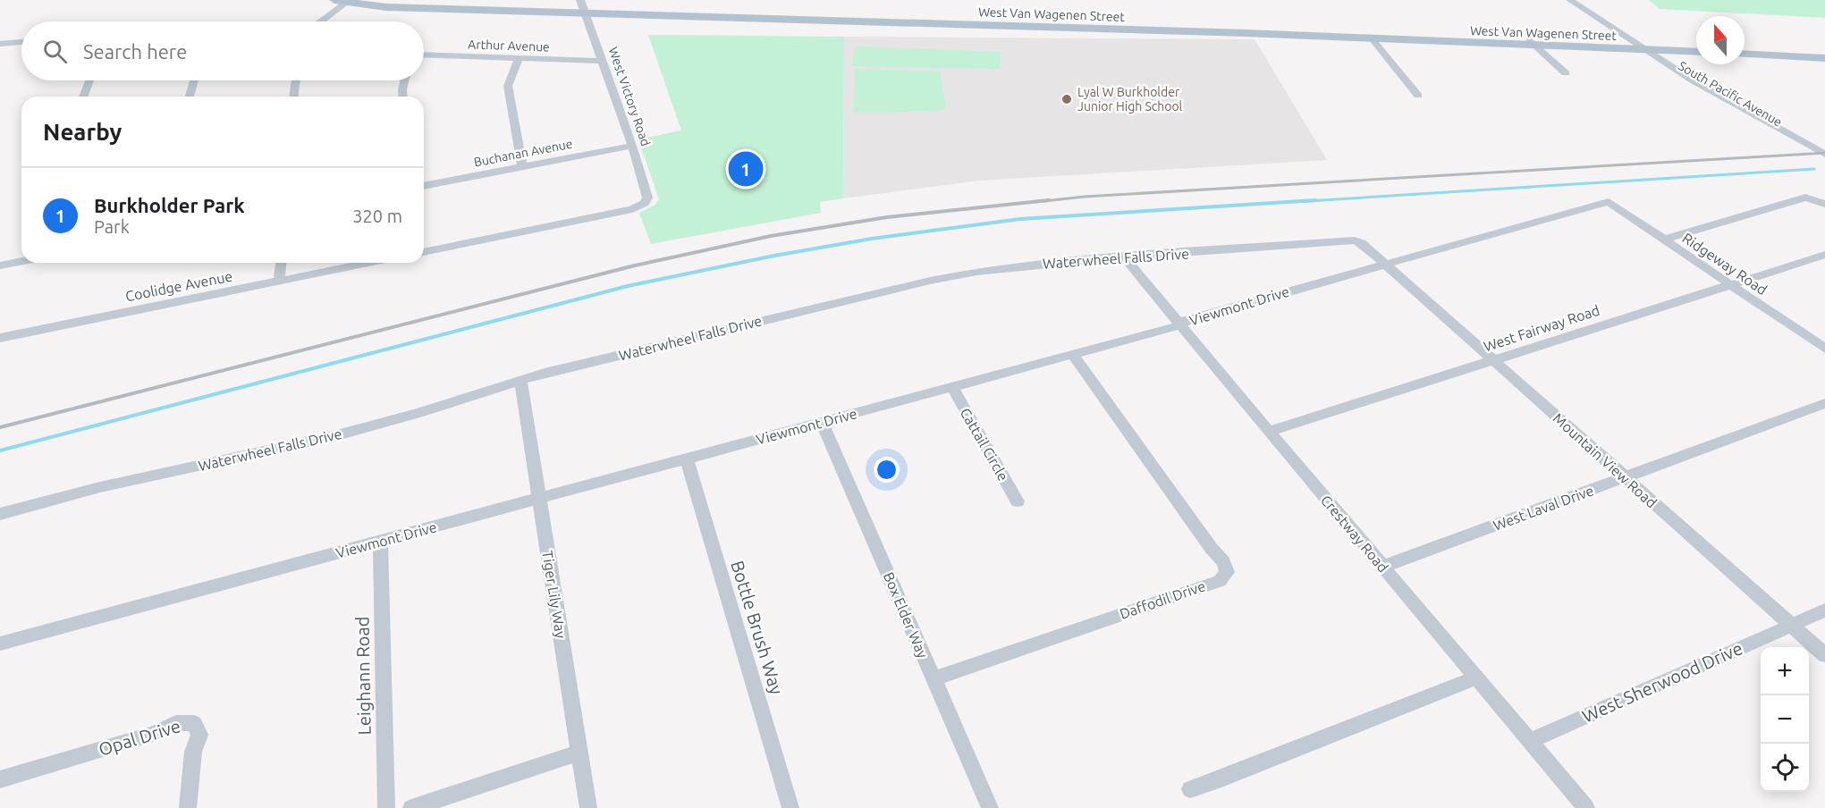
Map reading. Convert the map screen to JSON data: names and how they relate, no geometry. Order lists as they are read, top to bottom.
{
  "streets": {
    "main road": ["West Van Wagenen Street"],
    "street": [
      "Arthur Avenue",
      "South Pacific Avenue",
      "West Victory Road",
      "Buchanan Avenue",
      "Waterwheel Falls Drive",
      "Ridgeway Road",
      "Coolidge Avenue",
      "Viewmont Drive",
      "West Fairway Road",
      "Cattail Circle",
      "Mountain View Road",
      "West Laval Drive",
      "Crestway Road",
      "Tiger Lily Way",
      "Daffodil Drive",
      "Box Elder Way",
      "Bottle Brush Way",
      "Leighann Road",
      "West Sherwood Drive",
      "Opal Drive"
    ]
  },
  "crossings": [
    ["West Van Wagenen Street", "South Pacific Avenue"],
    ["West Van Wagenen Street", "West Victory Road"],
    ["Arthur Avenue", "West Victory Road"],
    ["West Victory Road", "Buchanan Avenue"],
    ["Waterwheel Falls Drive", "Viewmont Drive"],
    ["Waterwheel Falls Drive", "Mountain View Road"],
    ["Waterwheel Falls Drive", "Crestway Road"],
    ["Waterwheel Falls Drive", "Tiger Lily Way"],
    ["Ridgeway Road", "Viewmont Drive"],
    ["Ridgeway Road", "West Fairway Road"],
    ["Viewmont Drive", "Cattail Circle"],
    ["Viewmont Drive", "Mountain View Road"],
    ["Viewmont Drive", "Crestway Road"],
    ["Viewmont Drive", "Tiger Lily Way"],
    ["Viewmont Drive", "Daffodil Drive"],
    ["Viewmont Drive", "Box Elder Way"],
    ["Viewmont Drive", "Bottle Brush Way"],
    ["Viewmont Drive", "Leighann Road"],
    ["West Fairway Road", "Mountain View Road"],
    ["West Fairway Road", "Crestway Road"],
    ["Mountain View Road", "West Laval Drive"],
    ["Mountain View Road", "West Sherwood Drive"],
    ["West Laval Drive", "Crestway Road"],
    ["Crestway Road", "West Sherwood Drive"],
    ["Daffodil Drive", "Box Elder Way"]
  ],
  "places": ["Lyal W Burkholder Junior High School"],
  "north": "top",
  "page": {
    "search": "Search here",
    "heading": "Nearby",
    "pins": "1",
    "list": [
      {
        "mark": "1",
        "name": "Burkholder Park",
        "note": "Park",
        "value": "320 m"
      }
    ],
    "map_buttons": ["+", "−"]
  }
}
